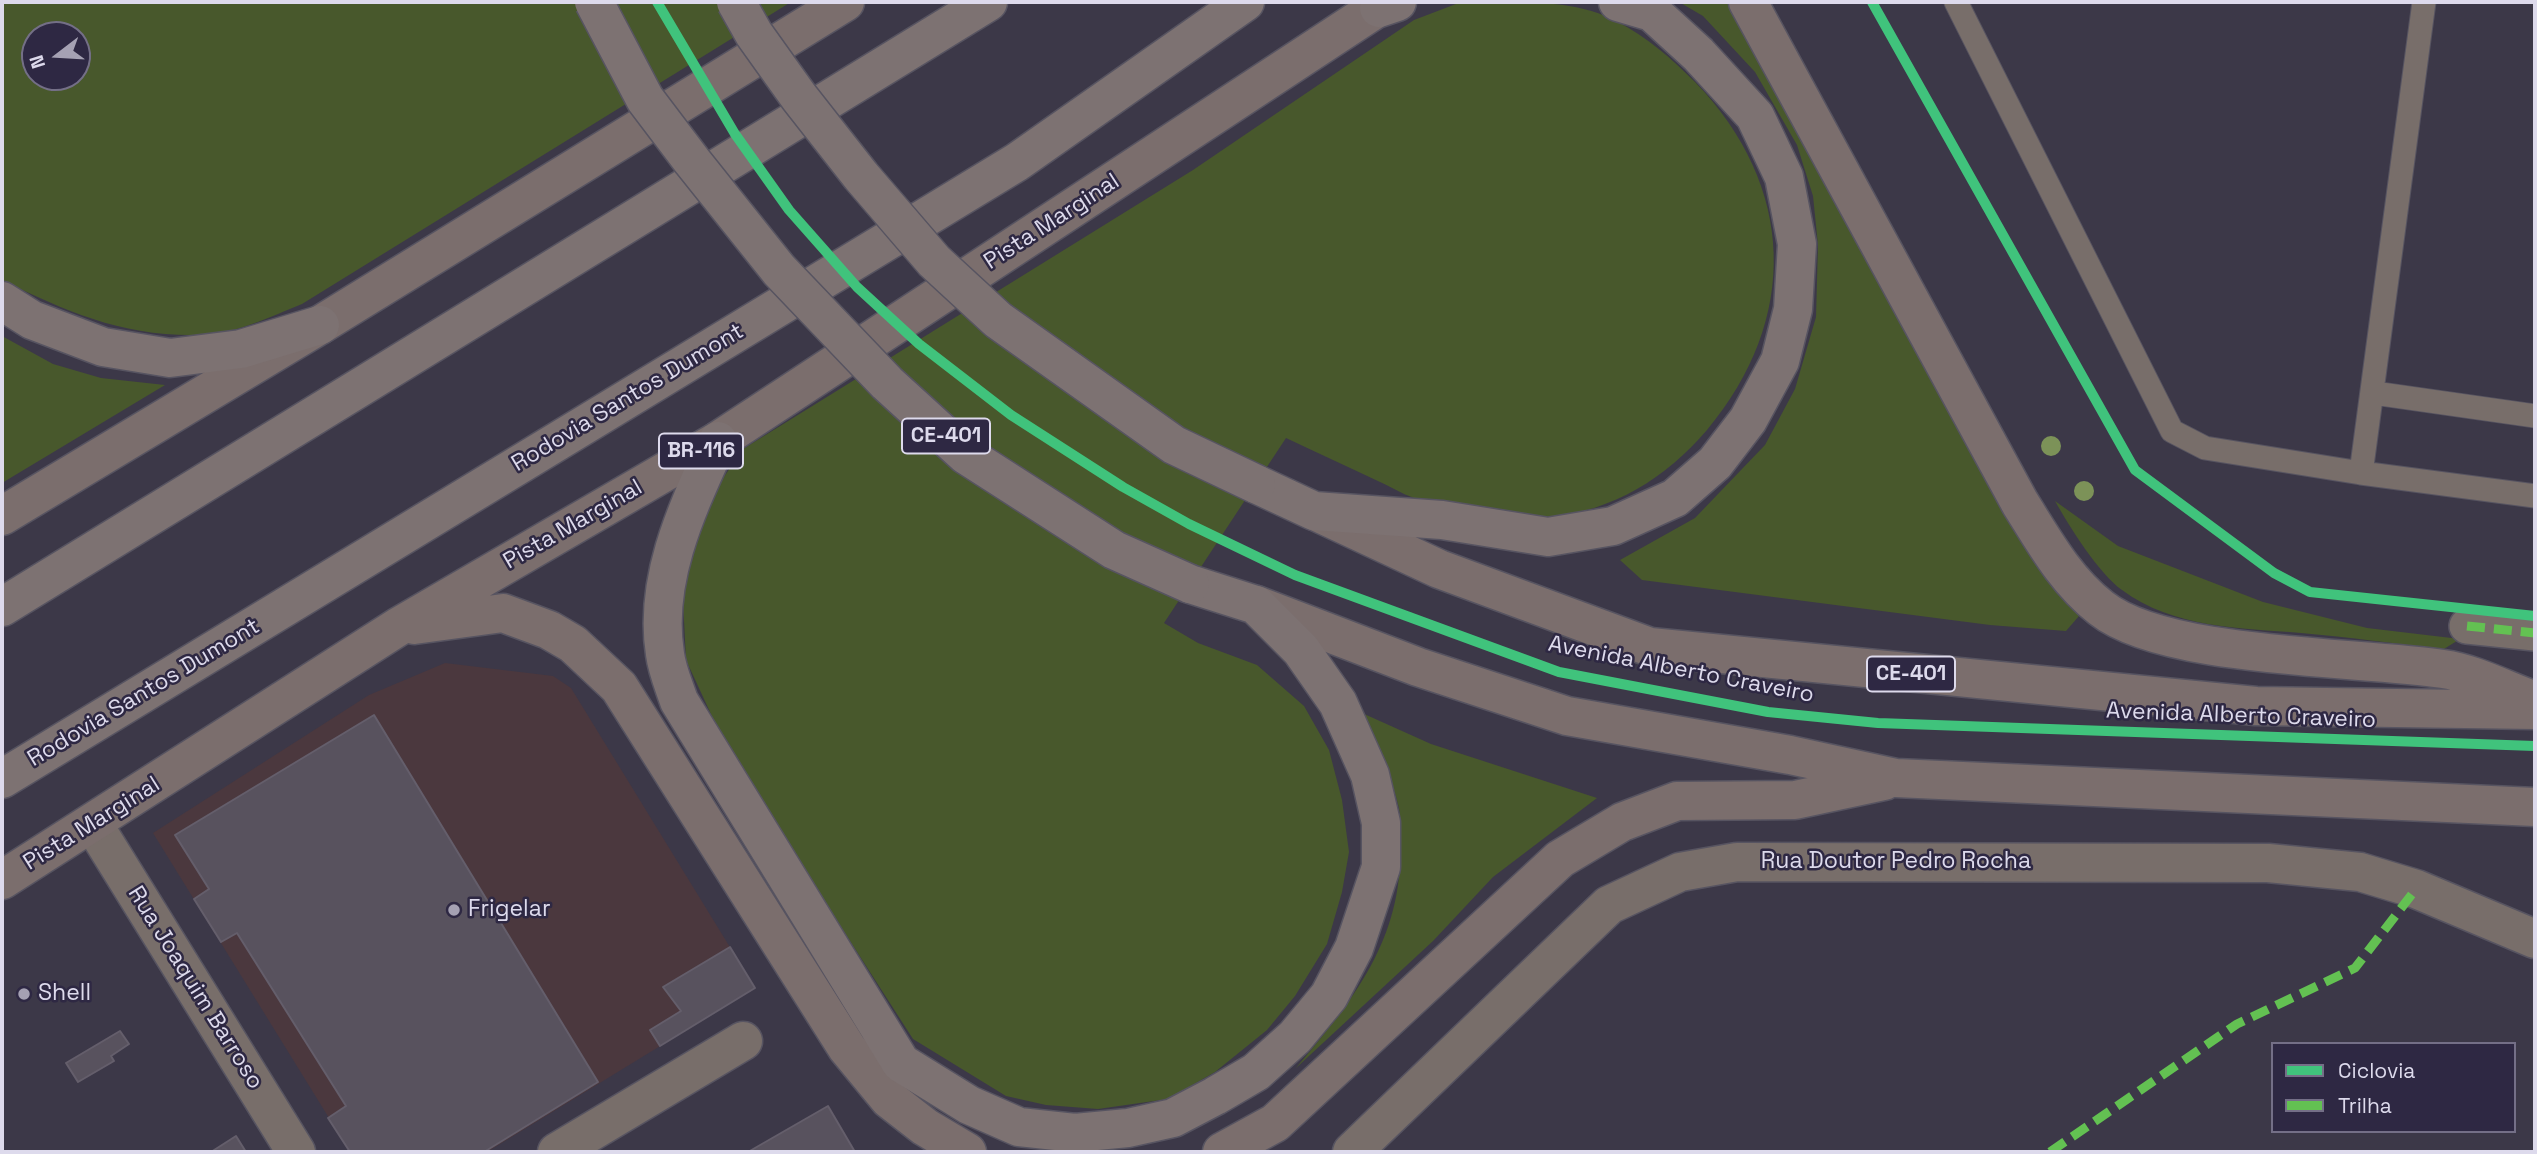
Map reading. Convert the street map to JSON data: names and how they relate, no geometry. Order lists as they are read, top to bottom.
{
  "streets": {
    "highway": ["Rodovia Santos Dumont", "CE-401", "Avenida Alberto Craveiro"],
    "main road": ["Pista Marginal", "BR-116"],
    "street": ["Rua Doutor Pedro Rocha", "Rua Joaquim Barroso"]
  },
  "crossings": [
    ["Pista Marginal", "Rua Joaquim Barroso"]
  ],
  "places": ["Frigelar", "Shell"],
  "legend": ["Ciclovia", "Trilha"],
  "north": "left"
}
